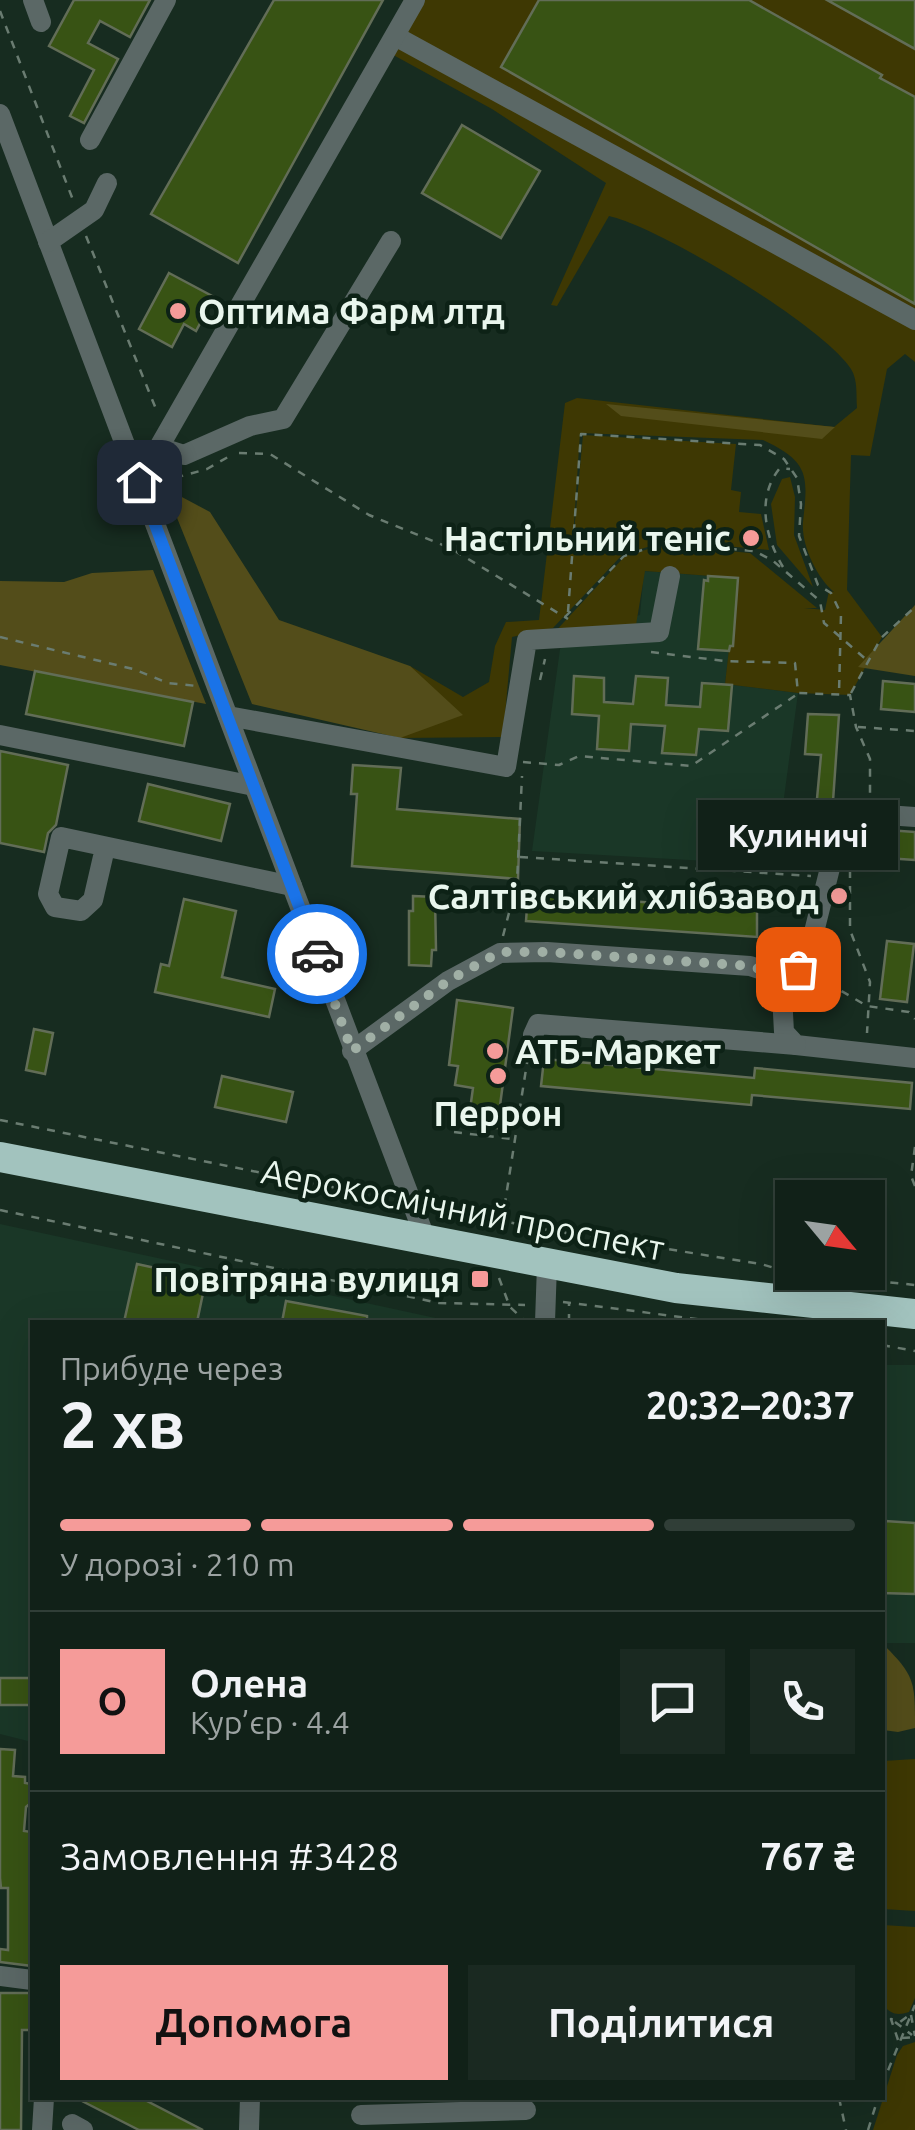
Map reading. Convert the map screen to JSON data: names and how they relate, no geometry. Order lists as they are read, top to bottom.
{
  "streets": {
    "highway": ["Аерокосмічний проспект"]
  },
  "places": {
    "other": [
      "Оптима Фарм лтд",
      "Настільний теніс",
      "Салтівський хлібзавод",
      "Кулиничі",
      "АТБ-Маркет",
      "Перрон"
    ],
    "transit": ["Повітряна вулиця"]
  },
  "north": "bottom right",
  "page": {
    "bubble": "Кулиничі",
    "heading": ["2 хв", "Прибуде через", "20:32–20:37"],
    "panel": [
      "Олена",
      "Кур’єр · 4.4",
      "Замовлення #3428",
      "767 ₴"
    ],
    "bar": "У дорозі · 210 m",
    "round": "О",
    "buttons": ["Допомога", "Поділитися"]
  }
}
